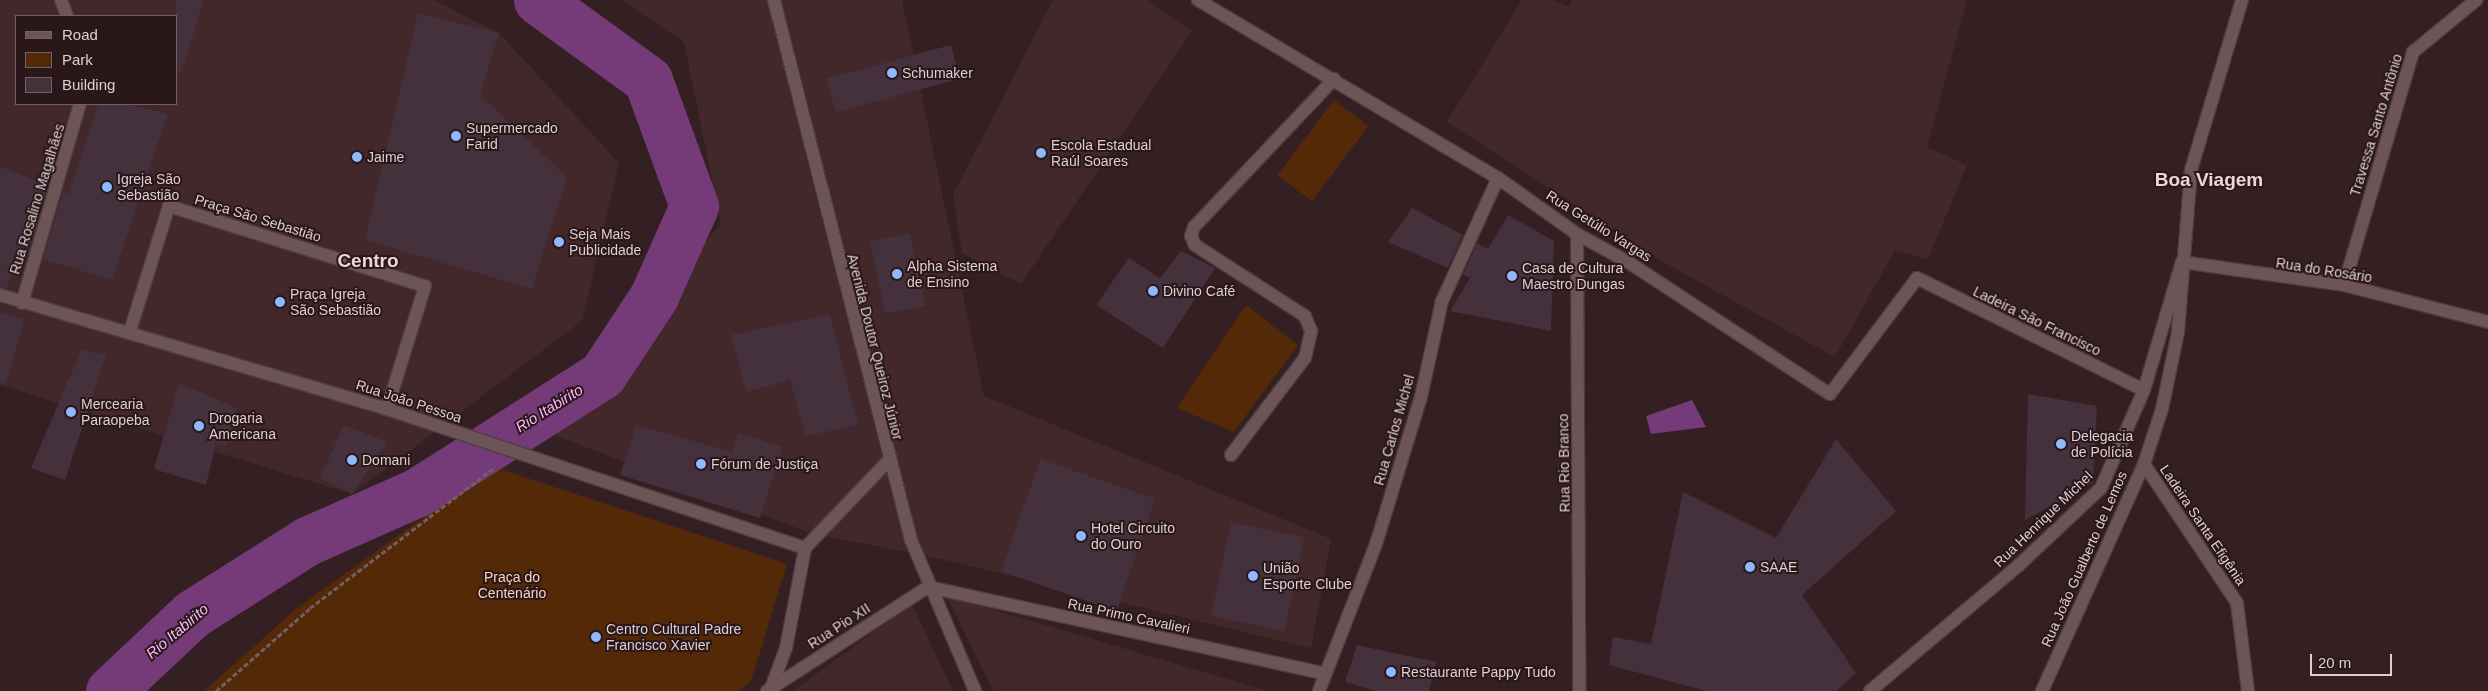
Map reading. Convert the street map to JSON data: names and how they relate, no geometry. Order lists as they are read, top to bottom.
{
  "streets": {
    "street": [
      "Travessa Santo Antônio",
      "Rua Rosalino Magalhães",
      "Praça São Sebastião",
      "Rua Getúlio Vargas",
      "Rua do Rosário",
      "Ladeira São Francisco",
      "Avenida Doutor Queiroz Júnior",
      "Rua João Pessoa",
      "Rua Carlos Michel",
      "Rua Rio Branco",
      "Rua Henrique Michel",
      "Ladeira Santa Efigênia",
      "Rua João Gualberto de Lemos",
      "Rua Primo Cavalieri",
      "Rua Pio XII"
    ]
  },
  "crossings": [
    ["Travessa Santo Antônio", "Rua do Rosário"],
    ["Rua Rosalino Magalhães", "Rua João Pessoa"],
    ["Praça São Sebastião", "Rua João Pessoa"],
    ["Rua Getúlio Vargas", "Ladeira São Francisco"],
    ["Rua Getúlio Vargas", "Rua Carlos Michel"],
    ["Rua Getúlio Vargas", "Rua Rio Branco"],
    ["Rua do Rosário", "Rua Henrique Michel"],
    ["Rua do Rosário", "Rua João Gualberto de Lemos"],
    ["Ladeira São Francisco", "Rua Henrique Michel"],
    ["Avenida Doutor Queiroz Júnior", "Rua Primo Cavalieri"],
    ["Avenida Doutor Queiroz Júnior", "Rua Pio XII"],
    ["Rua Carlos Michel", "Rua Primo Cavalieri"],
    ["Rua Henrique Michel", "Rua João Gualberto de Lemos"],
    ["Ladeira Santa Efigênia", "Rua João Gualberto de Lemos"],
    ["Rua Primo Cavalieri", "Rua Pio XII"]
  ],
  "districts": ["Boa Viagem", "Centro"],
  "water": ["Rio Itabirito"],
  "parks": ["Praça do Centenário"],
  "places": [
    "Schumaker",
    "Supermercado Farid",
    "Escola Estadual Raúl Soares",
    "Jaime",
    "Igreja São Sebastião",
    "Seja Mais Publicidade",
    "Alpha Sistema de Ensino",
    "Casa de Cultura Maestro Dungas",
    "Divino Café",
    "Praça Igreja São Sebastião",
    "Mercearia Paraopeba",
    "Drogaria Americana",
    "Delegacia de Polícia",
    "Domani",
    "Fórum de Justiça",
    "Hotel Circuito do Ouro",
    "SAAE",
    "União Esporte Clube",
    "Centro Cultural Padre Francisco Xavier",
    "Restaurante Pappy Tudo"
  ],
  "legend": ["Road", "Park", "Building"],
  "scale_bar": "20 m"
}
